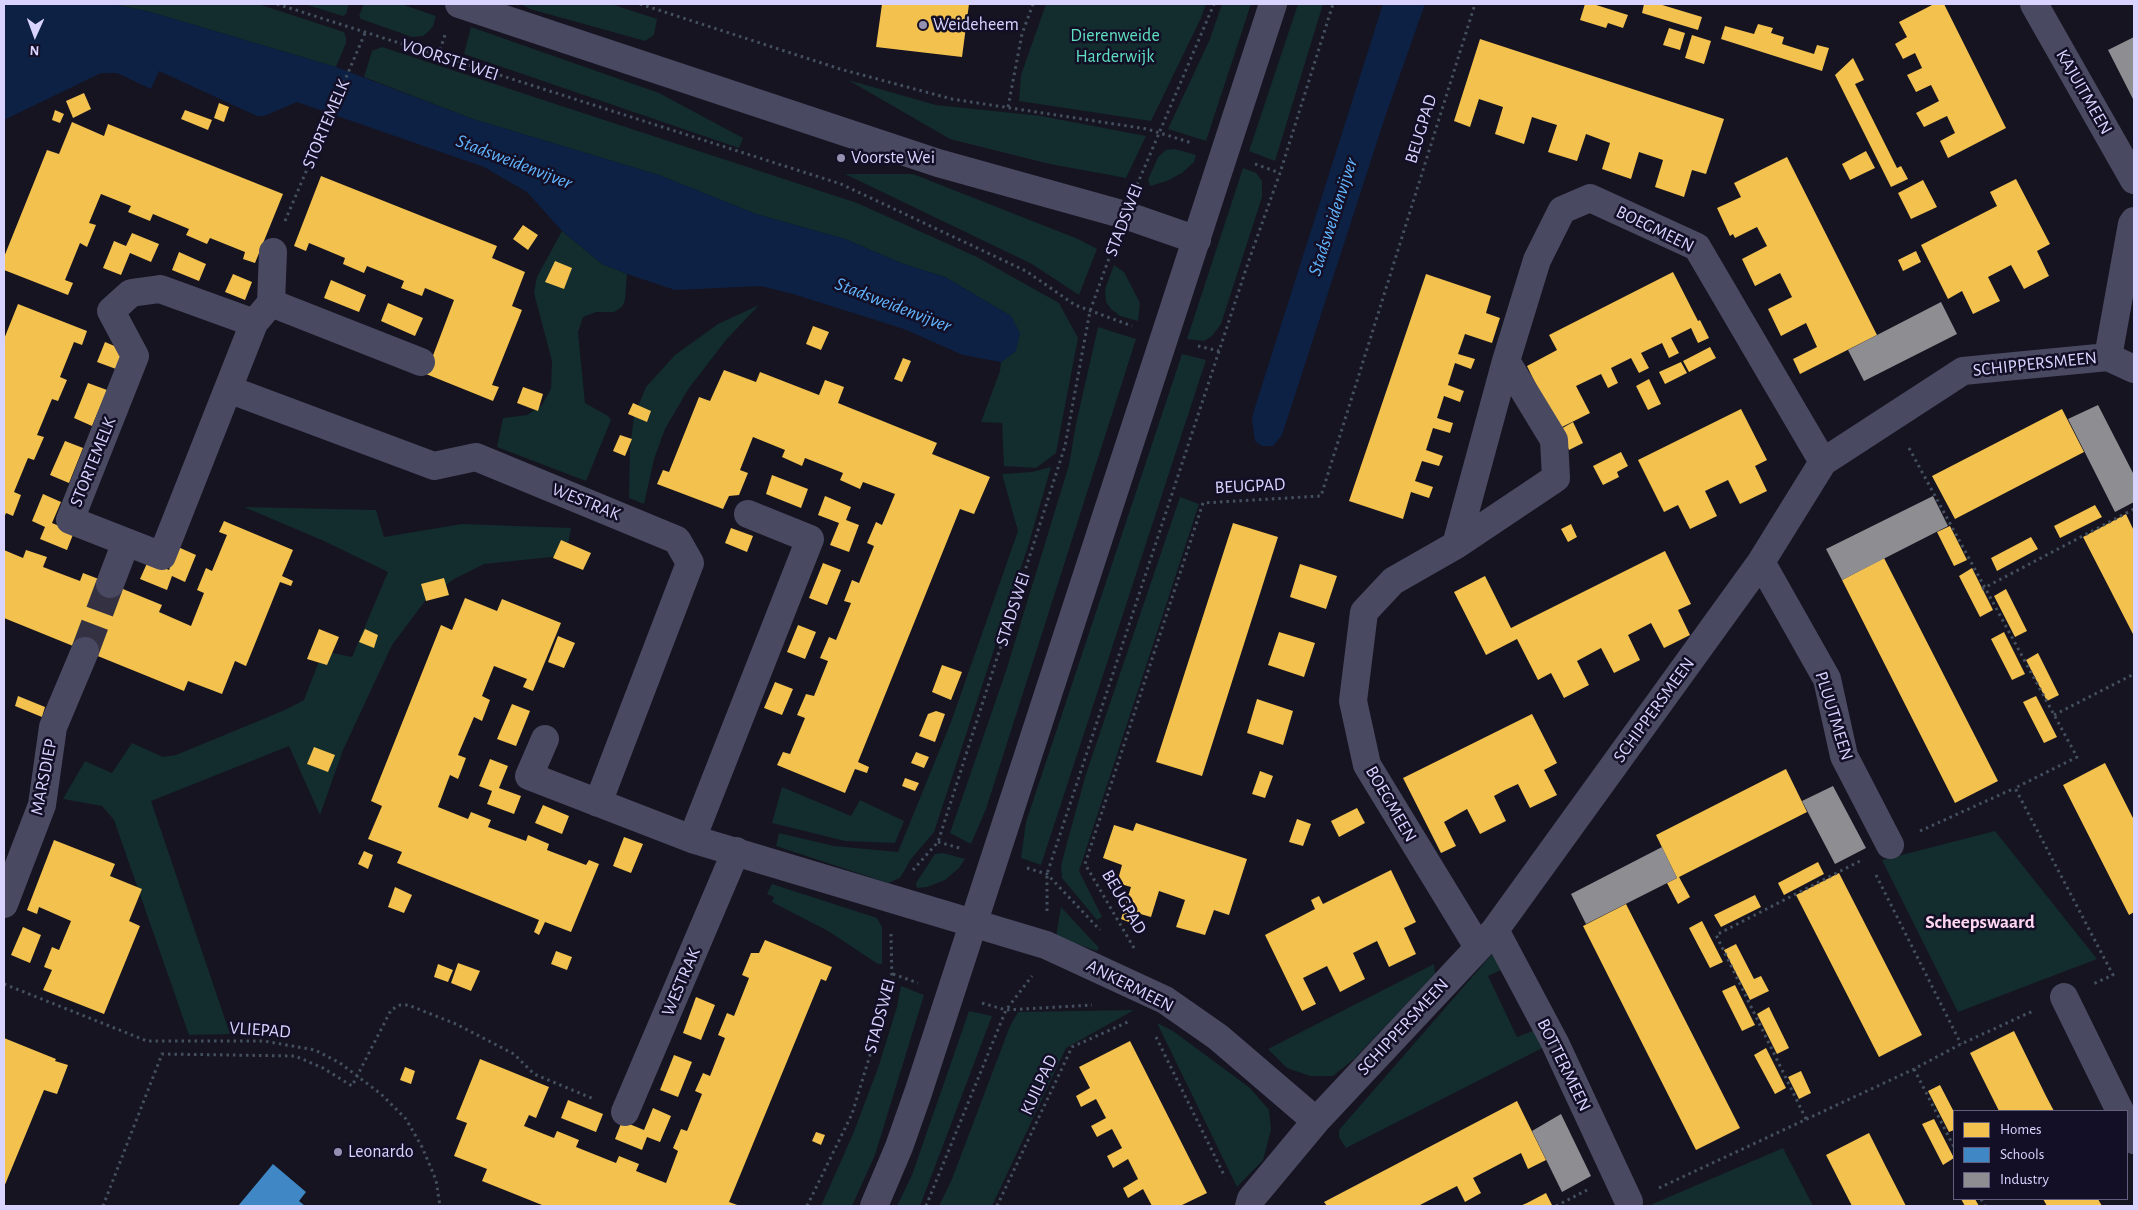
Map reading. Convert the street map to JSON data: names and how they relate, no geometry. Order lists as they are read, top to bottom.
{
  "streets": {
    "street": [
      "KAJUITMEEN",
      "STORTEMELK",
      "BOEGMEEN",
      "SCHIPPERSMEEN",
      "WESTRAK",
      "PLUUTMEEN",
      "MARSDIEP",
      "ANKERMEEN",
      "BOTTERMEEN"
    ],
    "path": [
      "VOORSTE WEI",
      "BEUGPAD",
      "STADSWEI",
      "VLIEPAD",
      "KUILPAD"
    ]
  },
  "crossings": [
    ["VOORSTE WEI", "STORTEMELK"],
    ["VOORSTE WEI", "STADSWEI"],
    ["STORTEMELK", "WESTRAK"],
    ["BOEGMEEN", "SCHIPPERSMEEN"],
    ["BOEGMEEN", "BOTTERMEEN"],
    ["SCHIPPERSMEEN", "PLUUTMEEN"],
    ["SCHIPPERSMEEN", "ANKERMEEN"],
    ["SCHIPPERSMEEN", "BOTTERMEEN"]
  ],
  "districts": ["Scheepswaard"],
  "water": ["Stadsweidenvijver"],
  "parks": ["Dierenweide Harderwijk"],
  "places": ["Weideheem", "Voorste Wei", "Leonardo"],
  "legend": ["Homes", "Schools", "Industry"],
  "north": "bottom"
}
